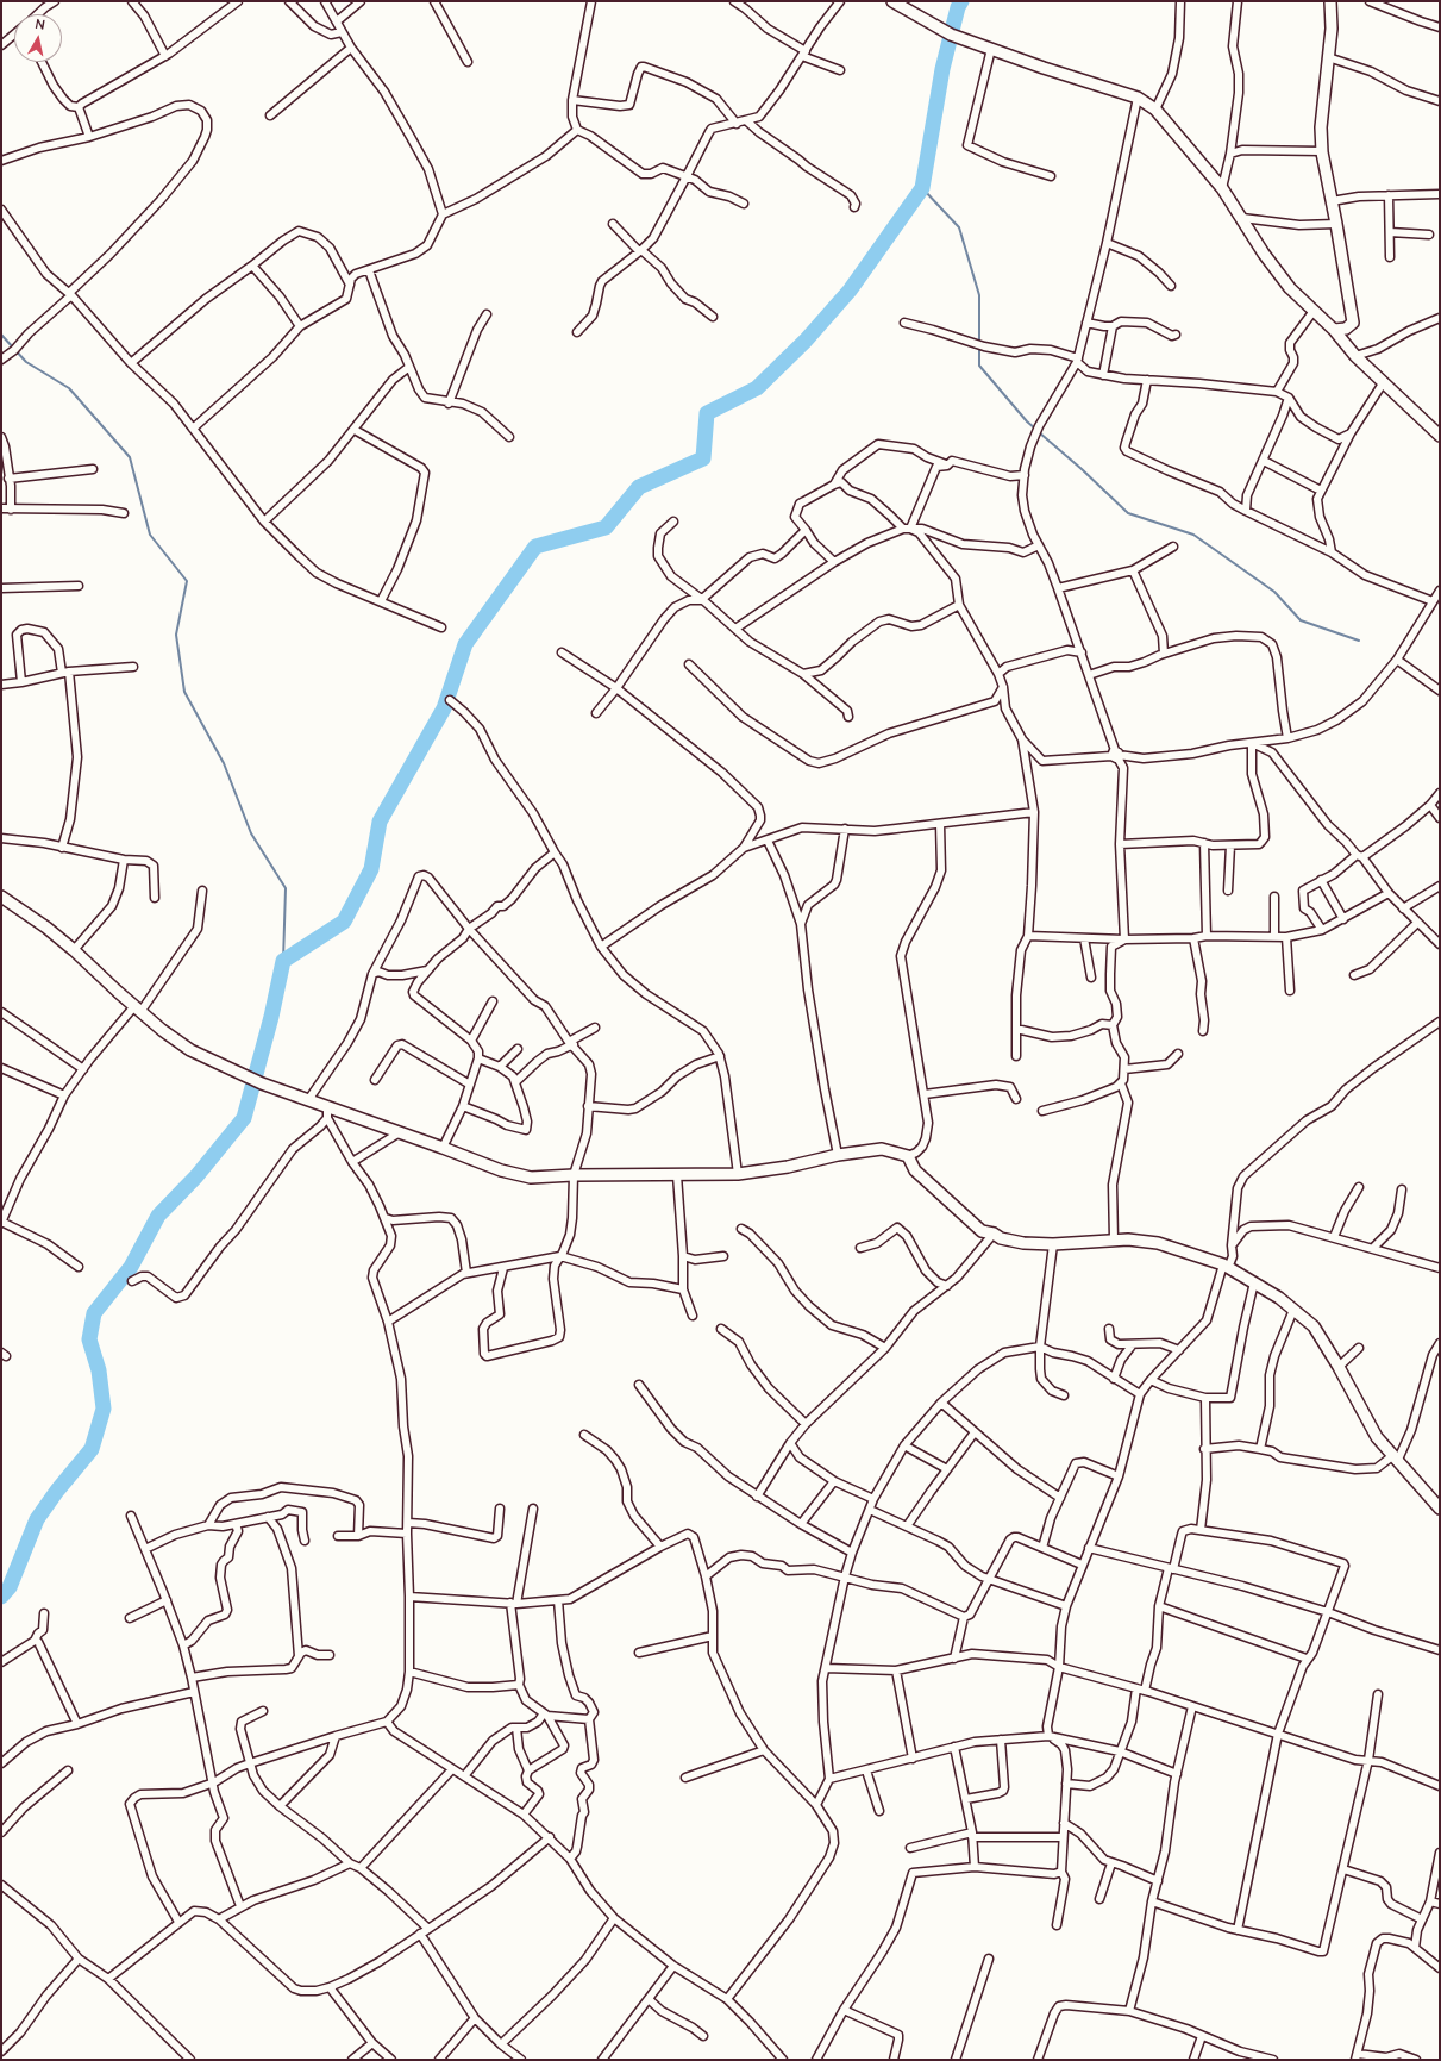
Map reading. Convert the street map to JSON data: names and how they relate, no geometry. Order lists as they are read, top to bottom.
{
  "north": "top"
}
